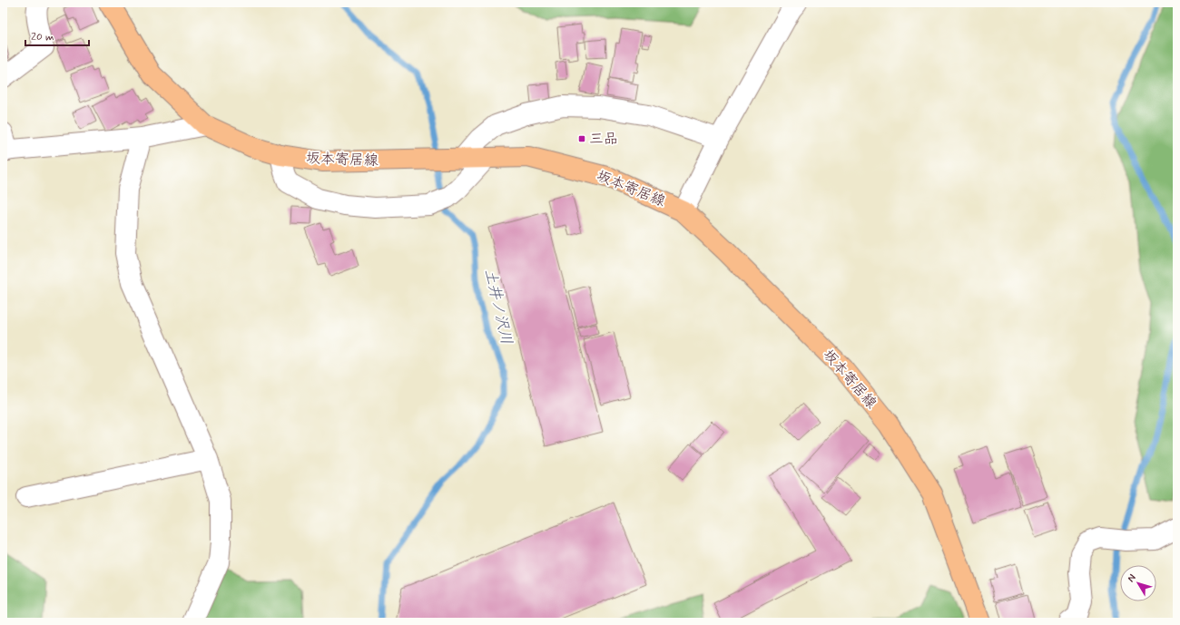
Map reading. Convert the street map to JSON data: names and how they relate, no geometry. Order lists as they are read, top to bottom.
{
  "streets": {
    "main road": ["坂本寄居線"]
  },
  "water": ["土井ノ沢川"],
  "places": {
    "transit": ["三品"]
  },
  "scale_bar": "20 m",
  "north": "top left"
}
